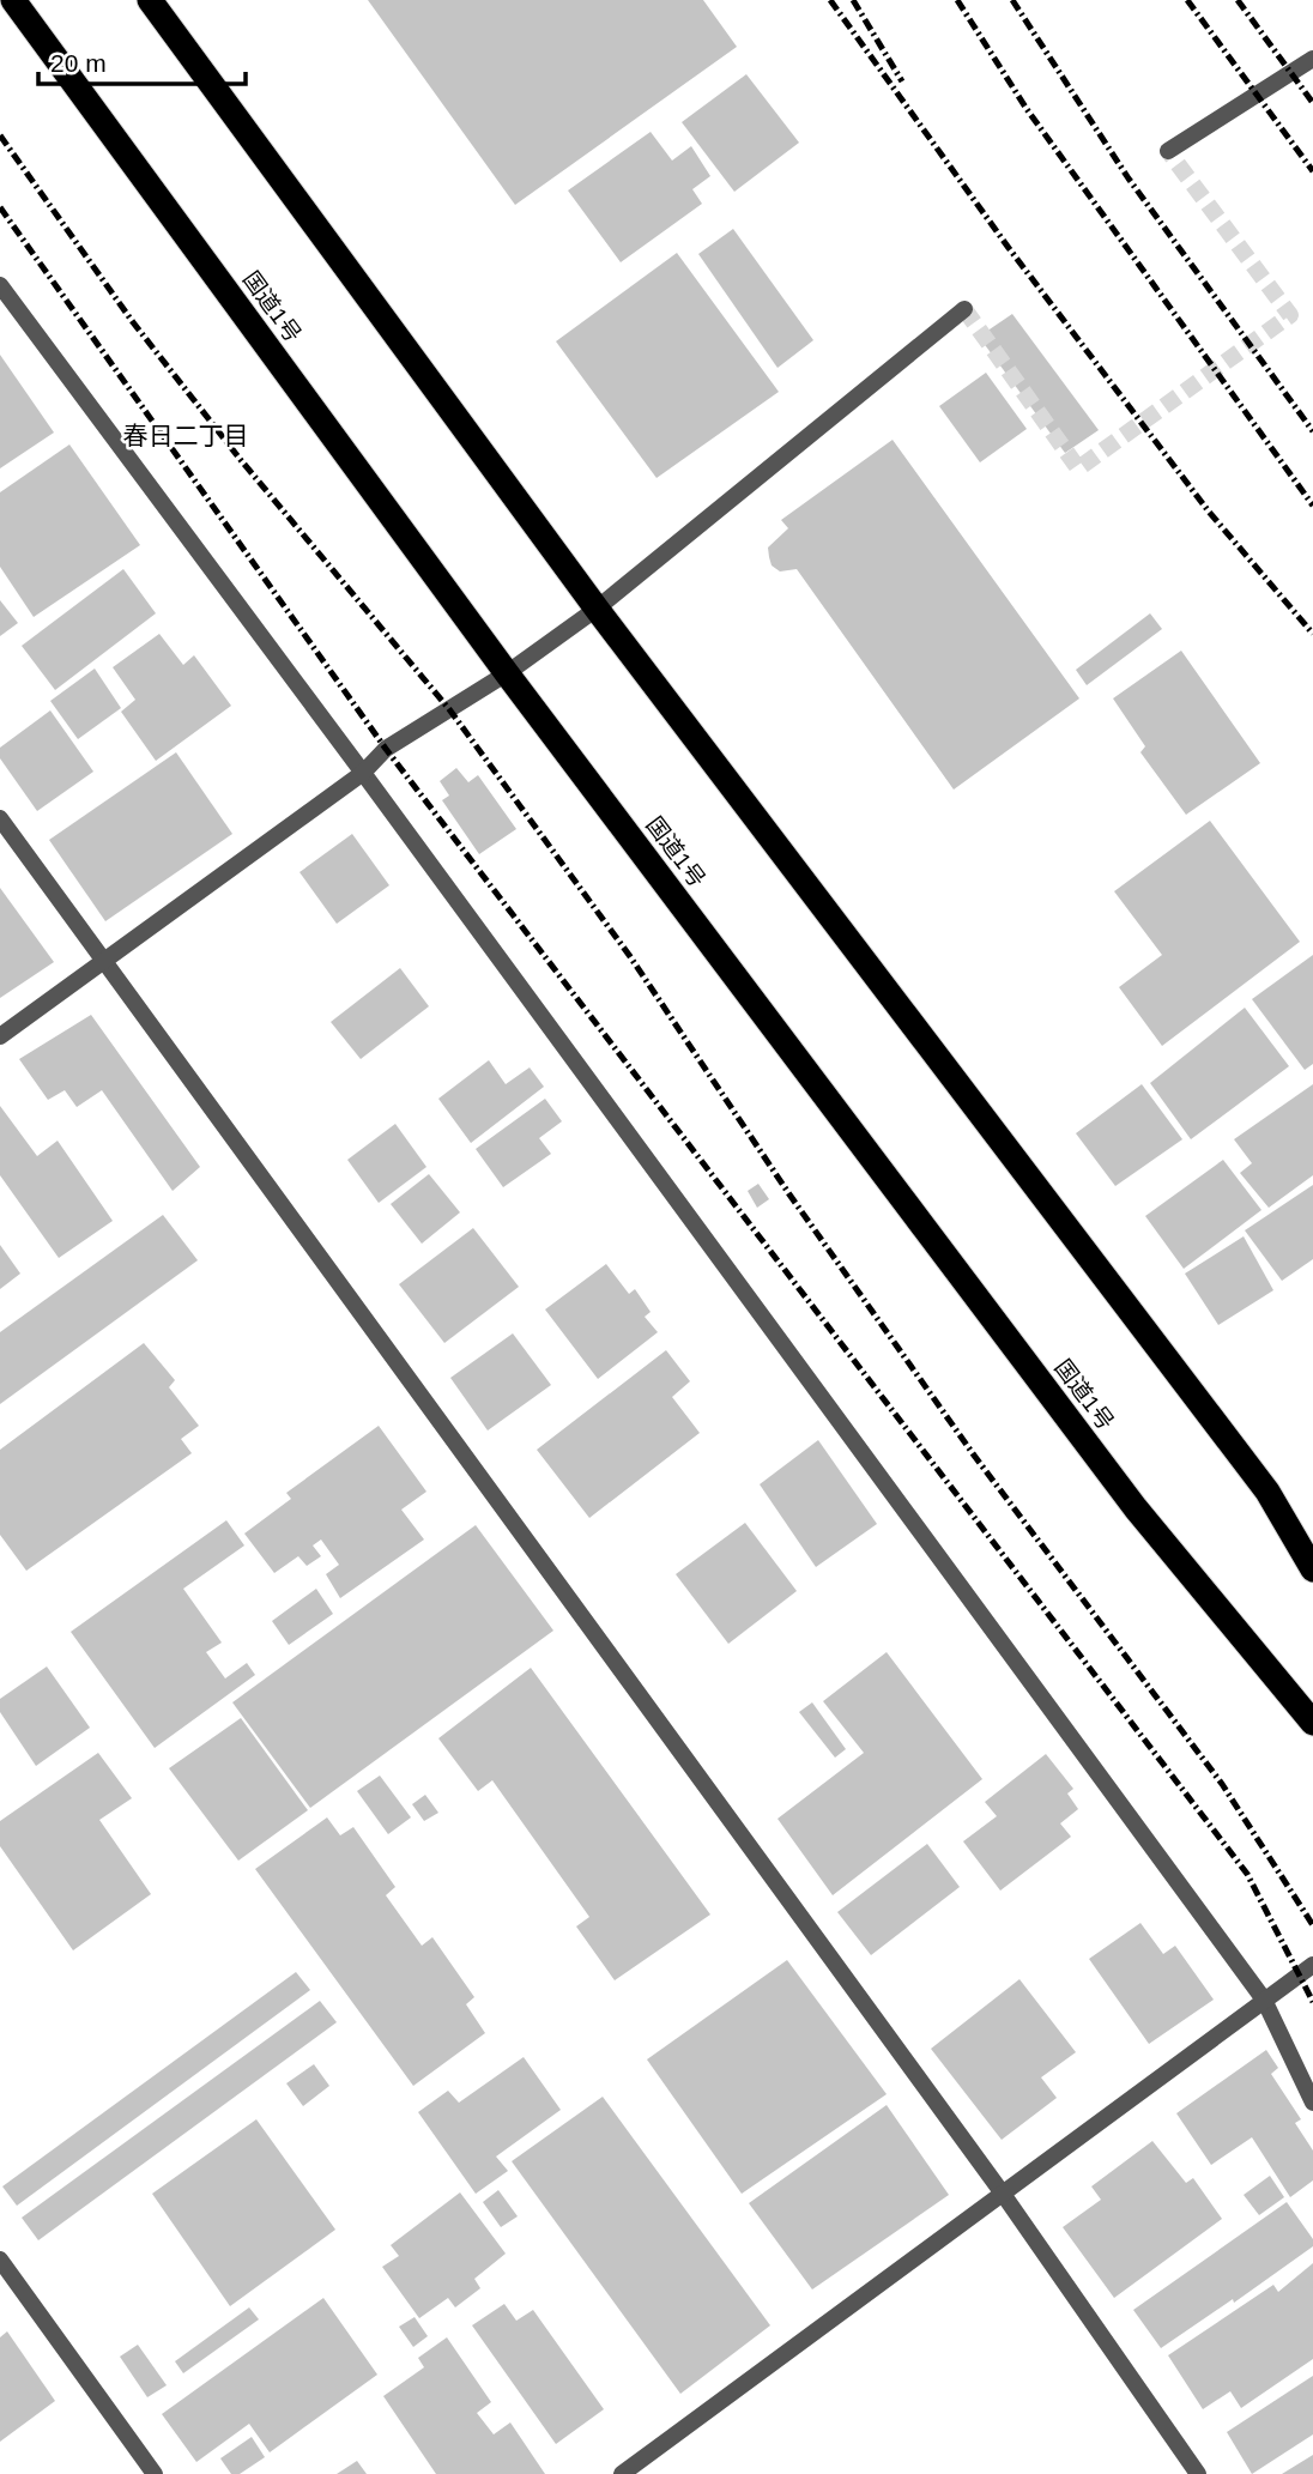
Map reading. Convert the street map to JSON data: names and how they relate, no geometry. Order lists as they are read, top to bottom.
{
  "streets": {
    "highway": ["国道1号"]
  },
  "districts": ["春日二丁目"],
  "scale_bar": "20 m"
}
